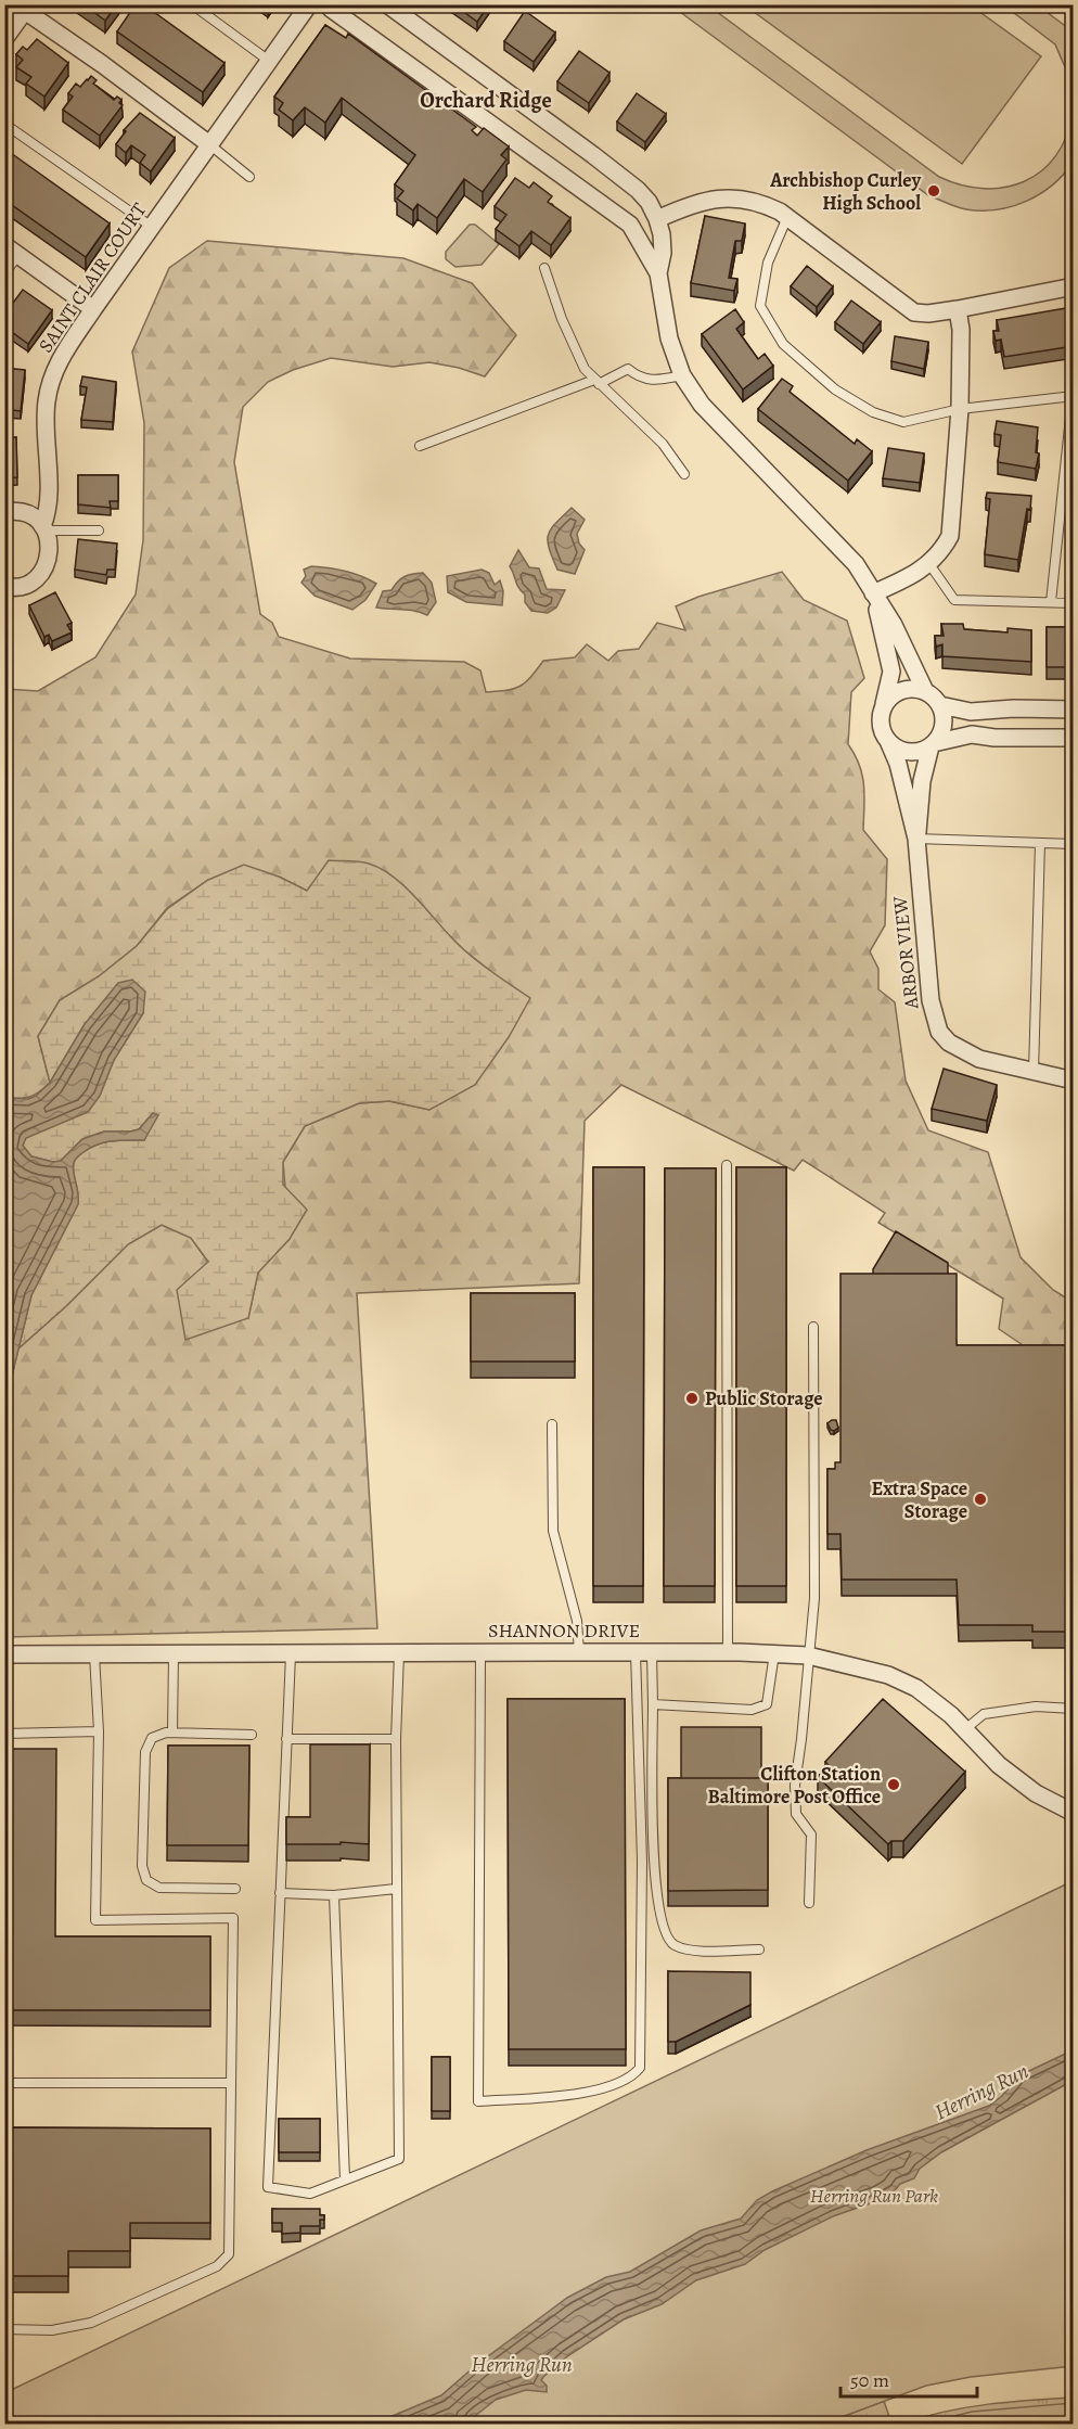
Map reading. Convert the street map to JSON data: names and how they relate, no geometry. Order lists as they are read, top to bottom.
{
  "streets": {
    "street": ["SAINT CLAIR COURT", "ARBOR VIEW", "SHANNON DRIVE"]
  },
  "districts": ["Orchard Ridge"],
  "water": ["Herring Run"],
  "parks": ["Herring Run Park"],
  "places": [
    "Archbishop Curley High School",
    "Public Storage",
    "Extra Space Storage",
    "Clifton Station Baltimore Post Office"
  ],
  "scale_bar": "50 m"
}
